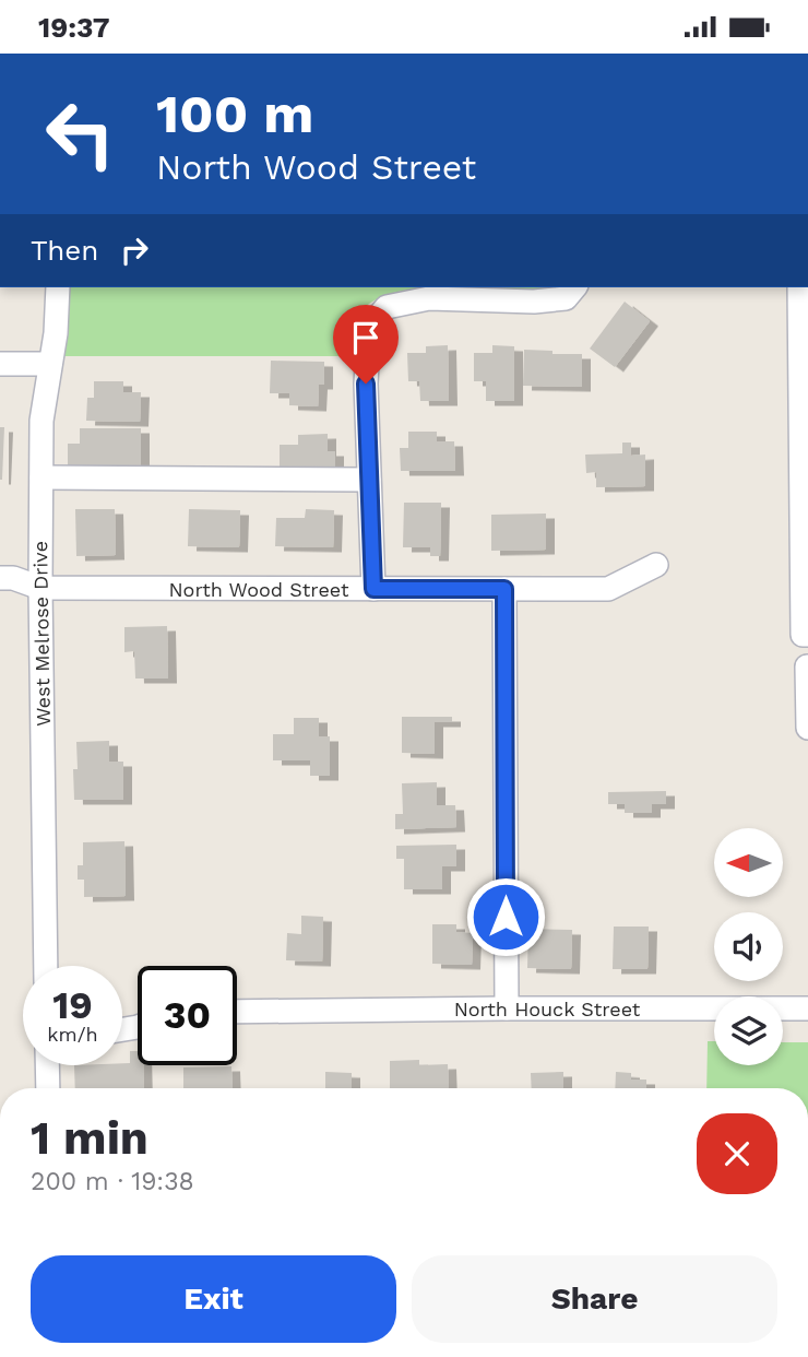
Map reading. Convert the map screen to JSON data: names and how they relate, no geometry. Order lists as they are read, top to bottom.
{
  "streets": {
    "street": ["North Wood Street", "West Melrose Drive", "North Houck Street"]
  },
  "crossings": [
    ["North Wood Street", "West Melrose Drive"]
  ],
  "north": "left",
  "page": {
    "status": "19:37",
    "turn": ["100 m", "North Wood Street"],
    "then": "Then",
    "speed": "19 km/h",
    "limit": "30",
    "heading": ["1 min", "200 m · 19:38"],
    "buttons": ["Exit", "Share"]
  }
}
